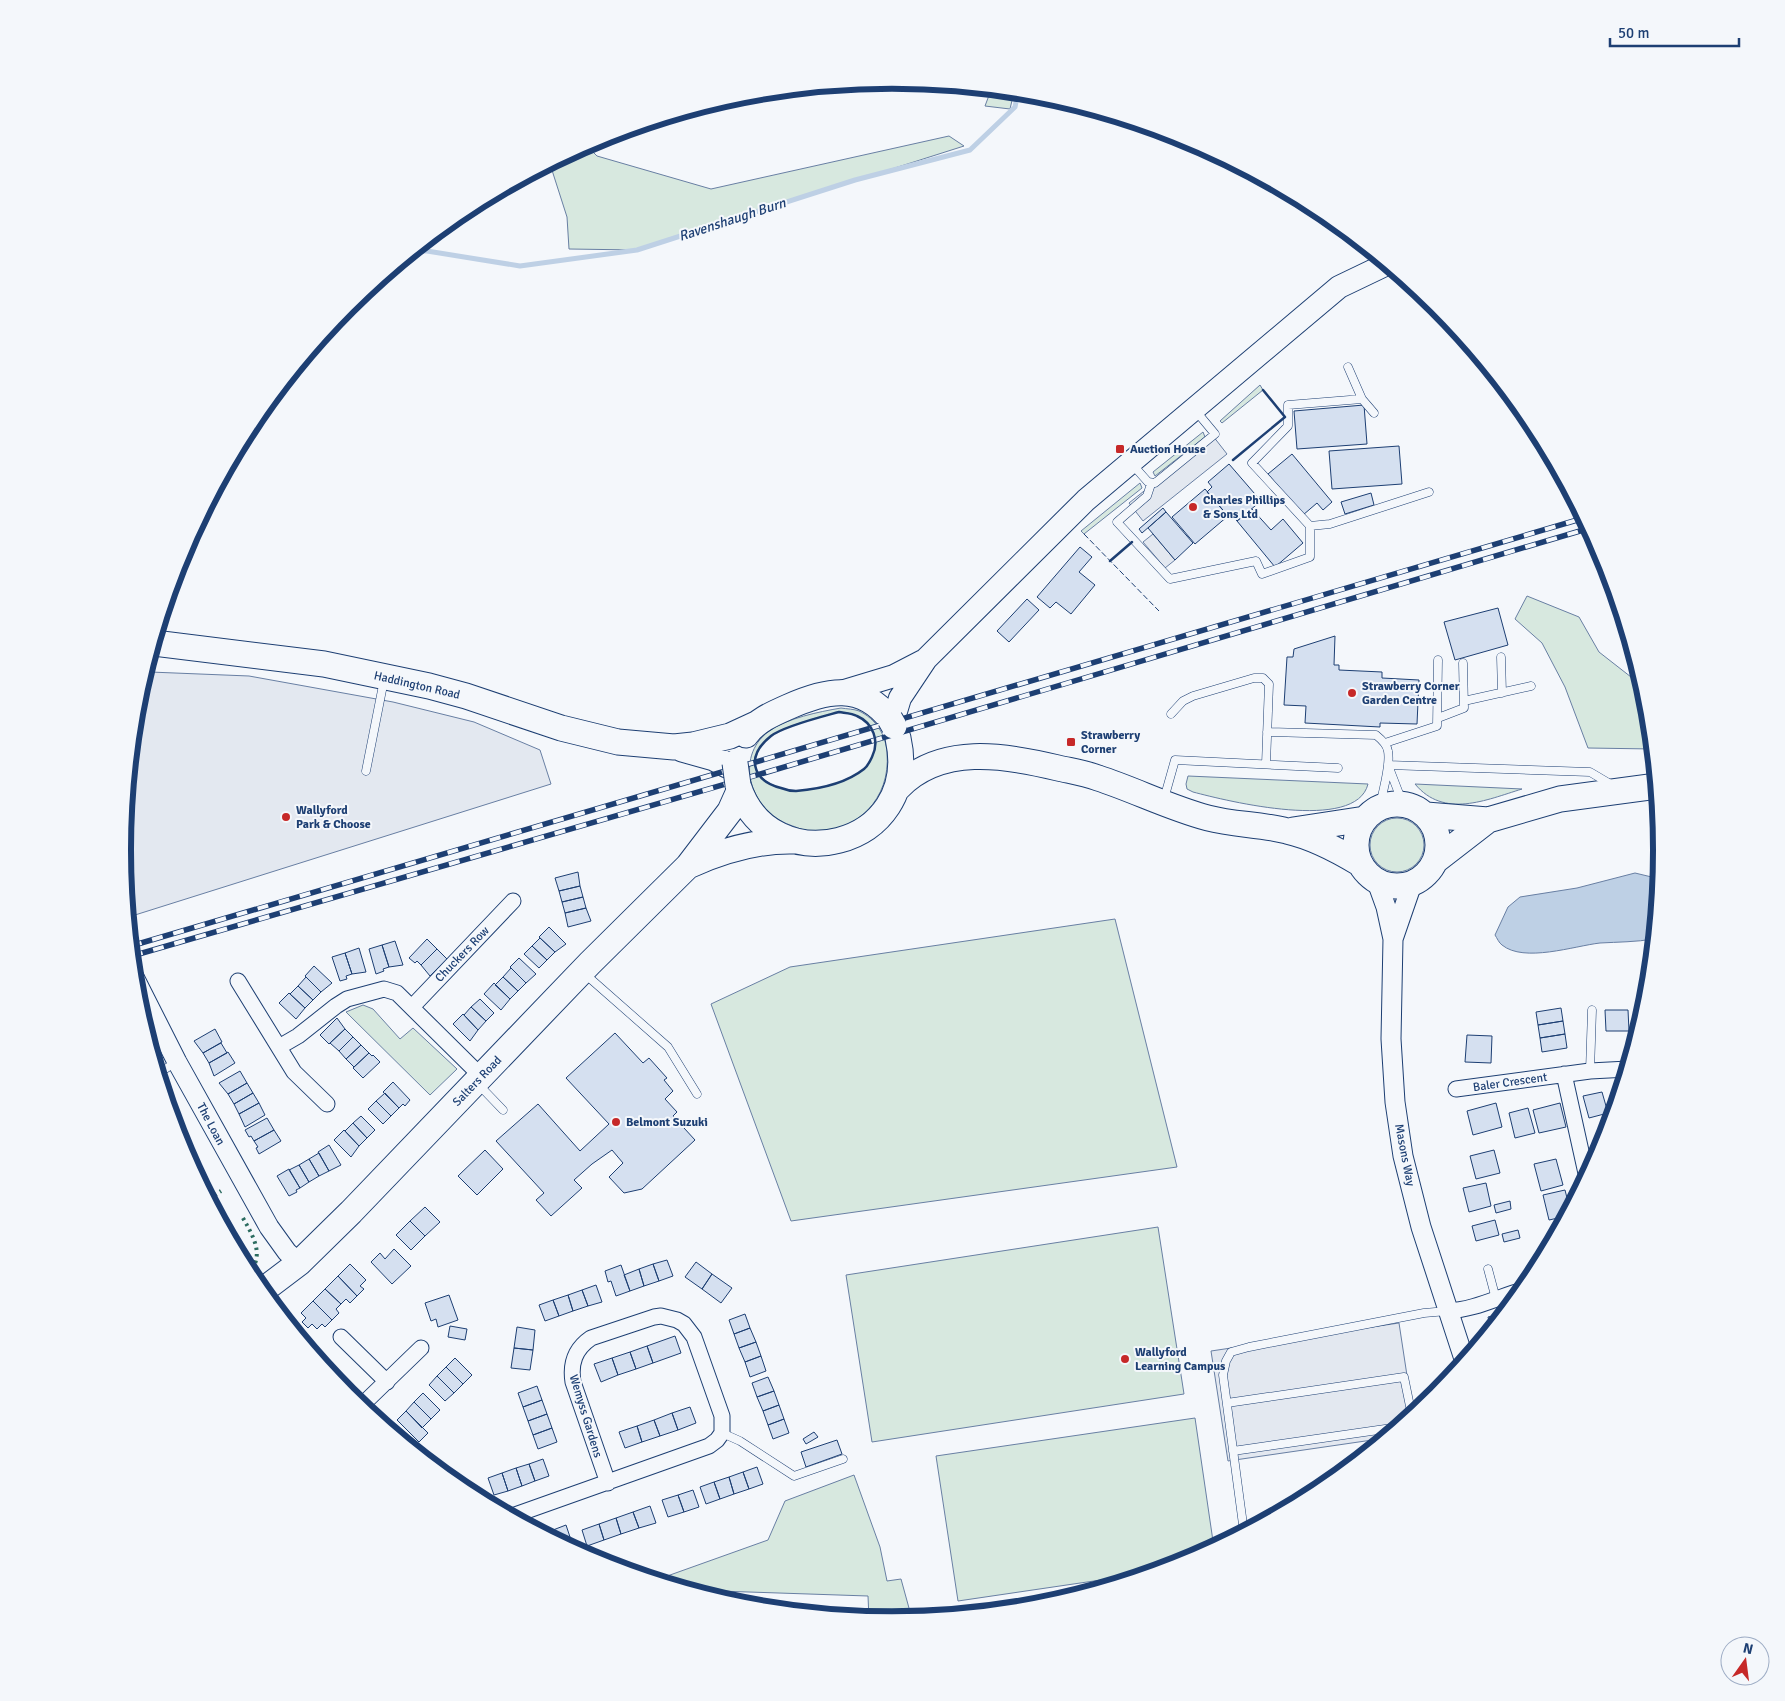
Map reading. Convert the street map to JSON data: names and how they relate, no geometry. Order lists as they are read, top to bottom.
{
  "streets": {
    "main road": ["Haddington Road", "Salters Road"],
    "street": [
      "Chuckers Row",
      "Baler Crescent",
      "The Loan",
      "Masons Way",
      "Wemyss Gardens"
    ]
  },
  "crossings": [
    ["Haddington Road", "Salters Road"],
    ["Salters Road", "The Loan"]
  ],
  "water": ["Ravenshaugh Burn"],
  "places": {
    "transit": ["Auction House", "Strawberry Corner"],
    "other": [
      "Charles Phillips & Sons Ltd",
      "Strawberry Corner Garden Centre",
      "Wallyford Park & Choose",
      "Belmont Suzuki",
      "Wallyford Learning Campus"
    ]
  },
  "scale_bar": "50 m",
  "north": "top"
}
